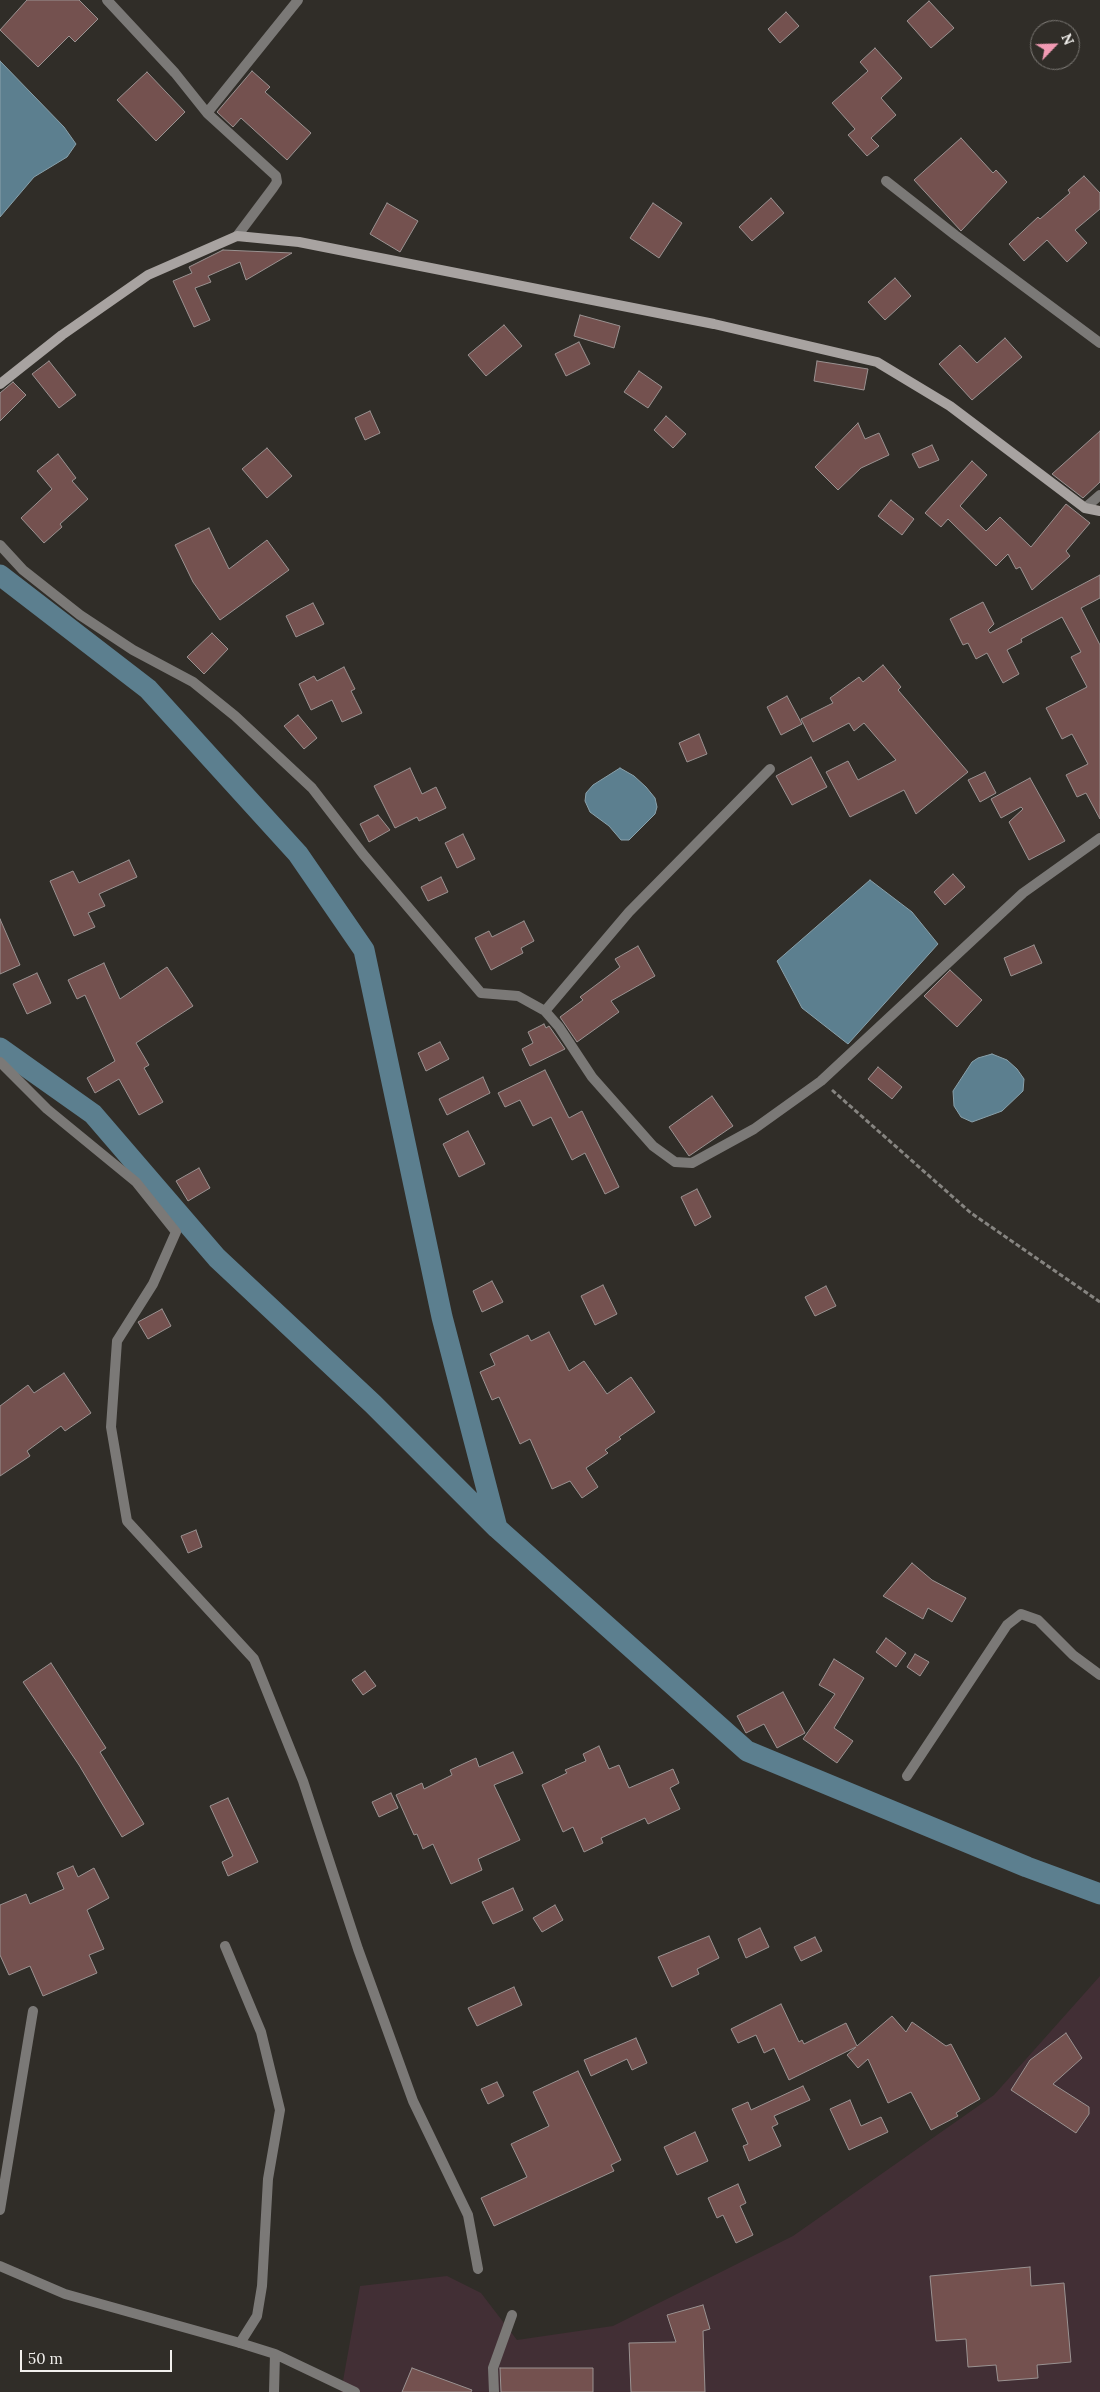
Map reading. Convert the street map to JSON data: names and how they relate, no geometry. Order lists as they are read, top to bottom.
{
  "scale_bar": "50 m",
  "north": "top right"
}
